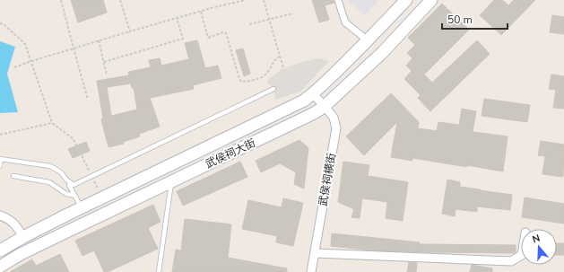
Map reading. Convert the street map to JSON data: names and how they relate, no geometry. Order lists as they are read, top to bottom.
{
  "streets": {
    "main road": ["武侯祠大街"],
    "street": ["武侯祠横街"]
  },
  "crossings": [
    ["武侯祠大街", "武侯祠横街"]
  ],
  "scale_bar": "50 m",
  "north": "top"
}
